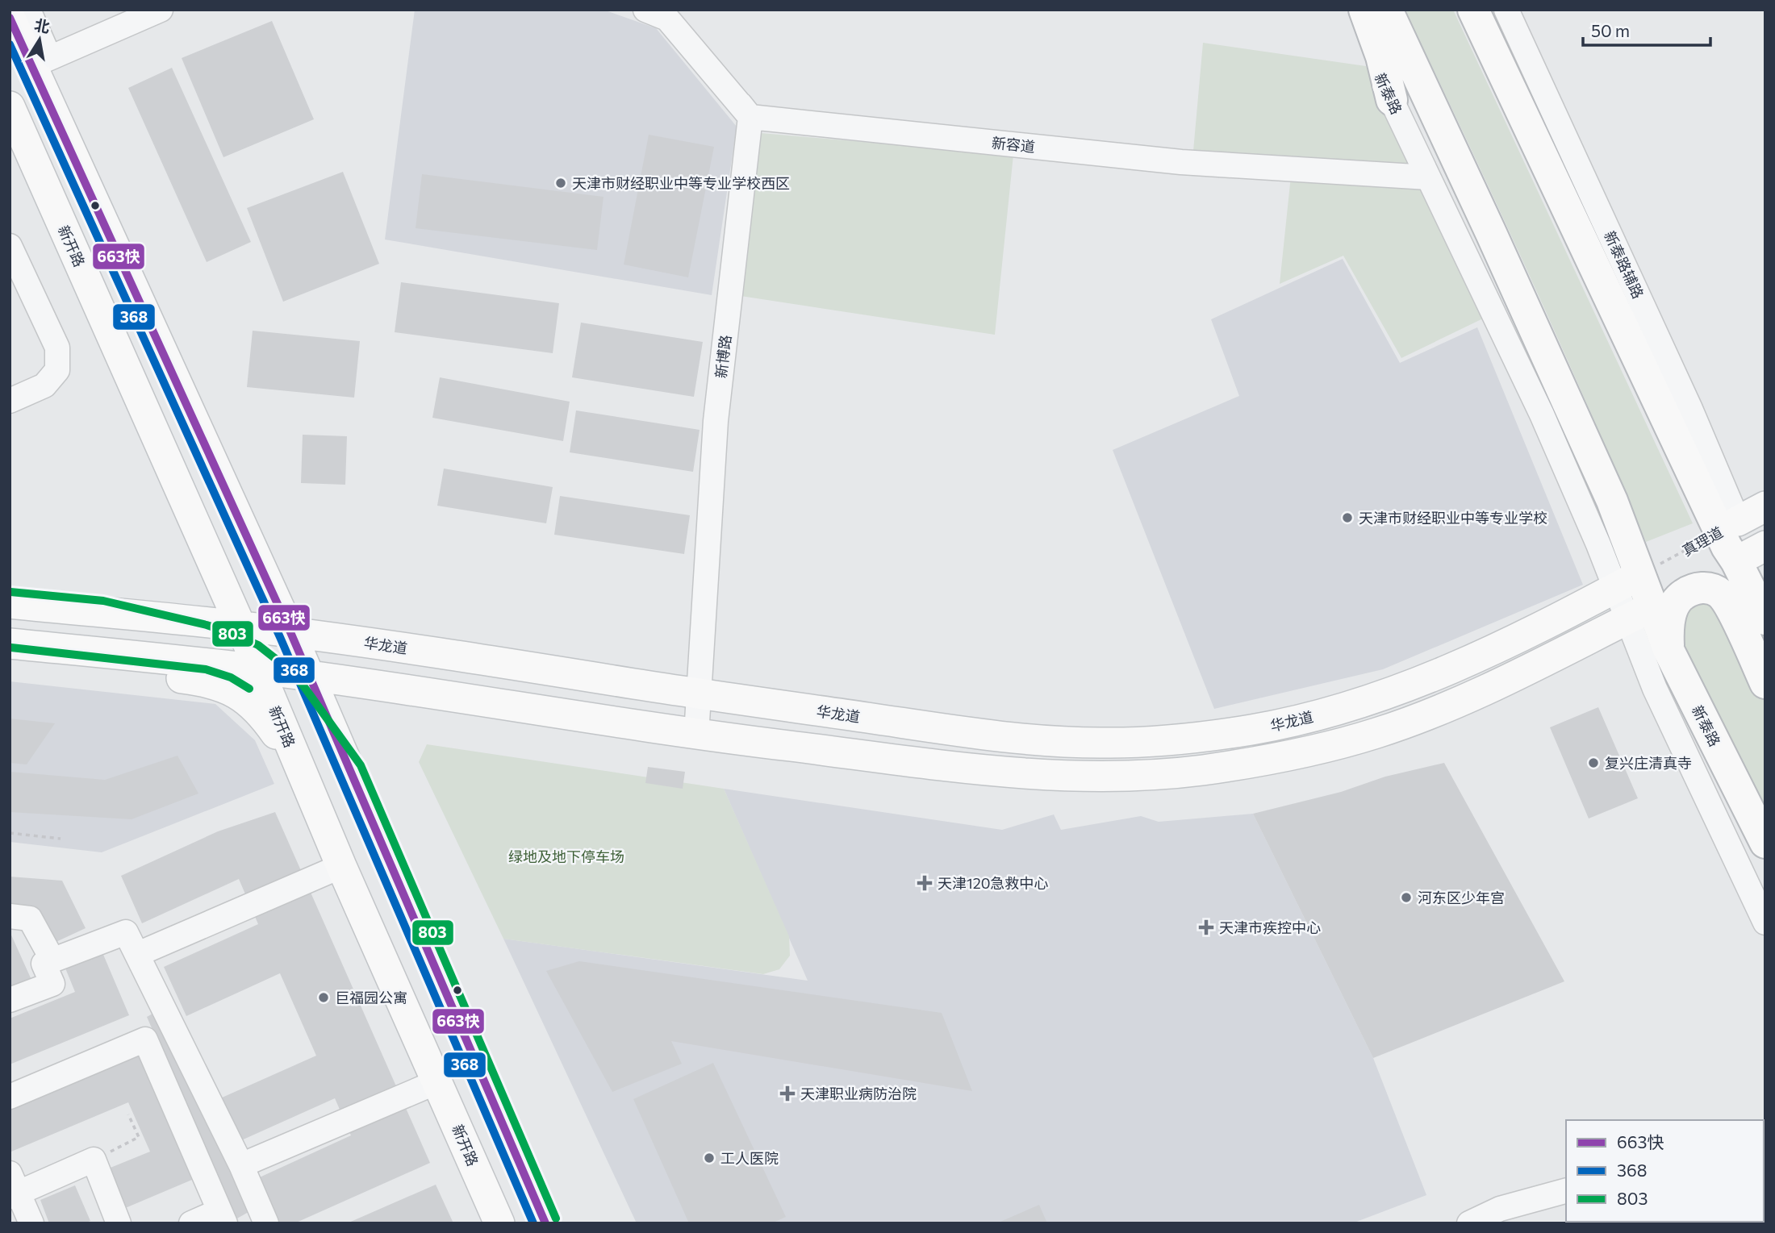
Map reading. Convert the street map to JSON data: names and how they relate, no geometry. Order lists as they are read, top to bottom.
{
  "streets": {
    "highway": ["新泰路"],
    "main road": ["新开路", "真理道", "华龙道"],
    "street": ["新容道", "新泰路辅路", "新博路"]
  },
  "crossings": [
    ["新泰路", "新容道"],
    ["新泰路", "真理道"],
    ["新泰路", "华龙道"],
    ["新容道", "新博路"],
    ["新开路", "华龙道"],
    ["新泰路辅路", "真理道"],
    ["新博路", "华龙道"],
    ["真理道", "华龙道"]
  ],
  "parks": ["绿地及地下停车场"],
  "places": {
    "other": [
      "天津市财经职业中等专业学校西区",
      "天津市财经职业中等专业学校",
      "复兴庄清真寺",
      "河东区少年宫",
      "巨福园公寓",
      "工人医院"
    ],
    "health": ["天津120急救中心", "天津市疾控中心", "天津职业病防治院"]
  },
  "lines": ["transit line 663快", "transit line 368", "transit line 803"],
  "legend": ["663快", "368", "803"],
  "scale_bar": "50 m",
  "north": "top"
}
